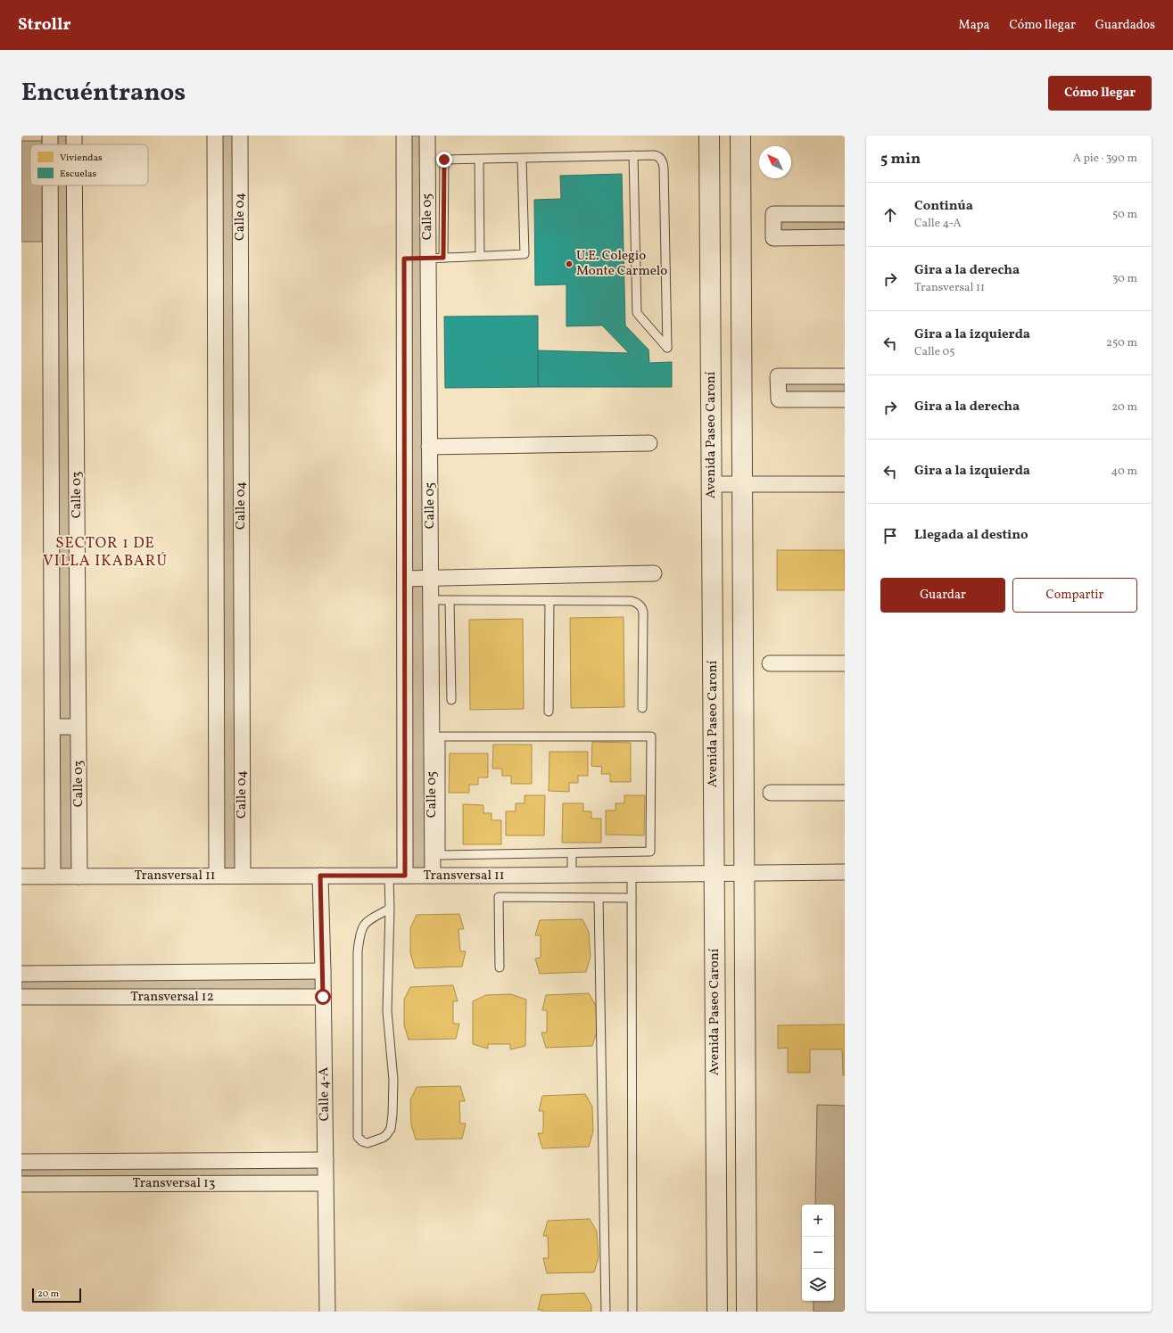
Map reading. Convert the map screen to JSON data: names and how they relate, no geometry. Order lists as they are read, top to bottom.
{
  "streets": {
    "street": [
      "Calle 04",
      "Calle 05",
      "Avenida Paseo Caroní",
      "Calle 03",
      "Transversal 11",
      "Transversal 12",
      "Calle 4-A",
      "Transversal 13"
    ]
  },
  "crossings": [
    ["Calle 04", "Transversal 11"],
    ["Calle 05", "Transversal 11"],
    ["Avenida Paseo Caroní", "Transversal 11"],
    ["Calle 03", "Transversal 11"],
    ["Transversal 11", "Calle 4-A"],
    ["Transversal 12", "Calle 4-A"],
    ["Calle 4-A", "Transversal 13"]
  ],
  "districts": ["SECTOR 1 DE VILLA IKABARÚ"],
  "places": ["U.E. Colegio Monte Carmelo"],
  "legend": ["Viviendas", "Escuelas"],
  "scale_bar": "20 m",
  "north": "top left",
  "page": {
    "header": "Strollr",
    "nav": ["Mapa", "Cómo llegar", "Guardados"],
    "title": "Encuéntranos",
    "buttons": [
      "Cómo llegar",
      ["Guardar", "Compartir"]
    ],
    "heading": ["5 min", "A pie · 390 m"],
    "list": [
      ["Continúa", "Calle 4-A", "50 m"],
      ["Gira a la derecha", "Transversal 11", "30 m"],
      ["Gira a la izquierda", "Calle 05", "250 m"],
      ["Gira a la derecha", "20 m"],
      ["Gira a la izquierda", "40 m"],
      "Llegada al destino"
    ],
    "map_buttons": ["+", "−"],
    "scale": "20 m"
  }
}
